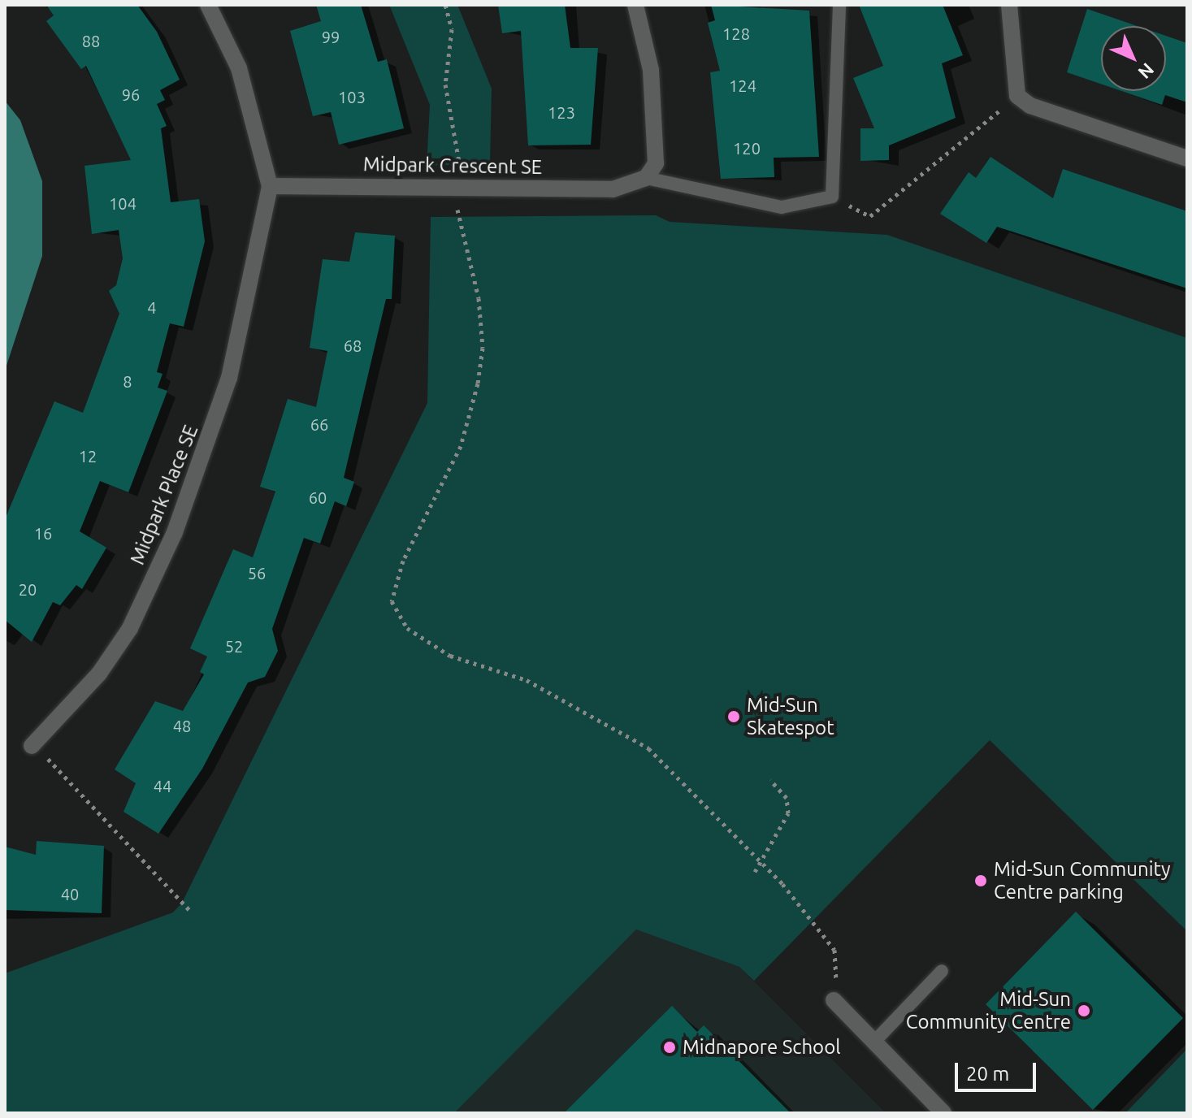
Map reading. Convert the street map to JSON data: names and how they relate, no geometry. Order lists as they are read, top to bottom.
{
  "streets": {
    "street": ["Midpark Crescent SE", "Midpark Place SE"]
  },
  "crossings": [
    ["Midpark Crescent SE", "Midpark Place SE"]
  ],
  "places": [
    "Mid-Sun Skatespot",
    "Mid-Sun Community Centre parking",
    "Mid-Sun Community Centre",
    "Midnapore School"
  ],
  "house_numbers": [
    "128",
    "99",
    "88",
    "124",
    "96",
    "103",
    "123",
    "120",
    "104",
    "4",
    "68",
    "8",
    "66",
    "12",
    "60",
    "16",
    "56",
    "20",
    "52",
    "48",
    "44",
    "40"
  ],
  "scale_bar": "20 m",
  "north": "bottom right"
}
